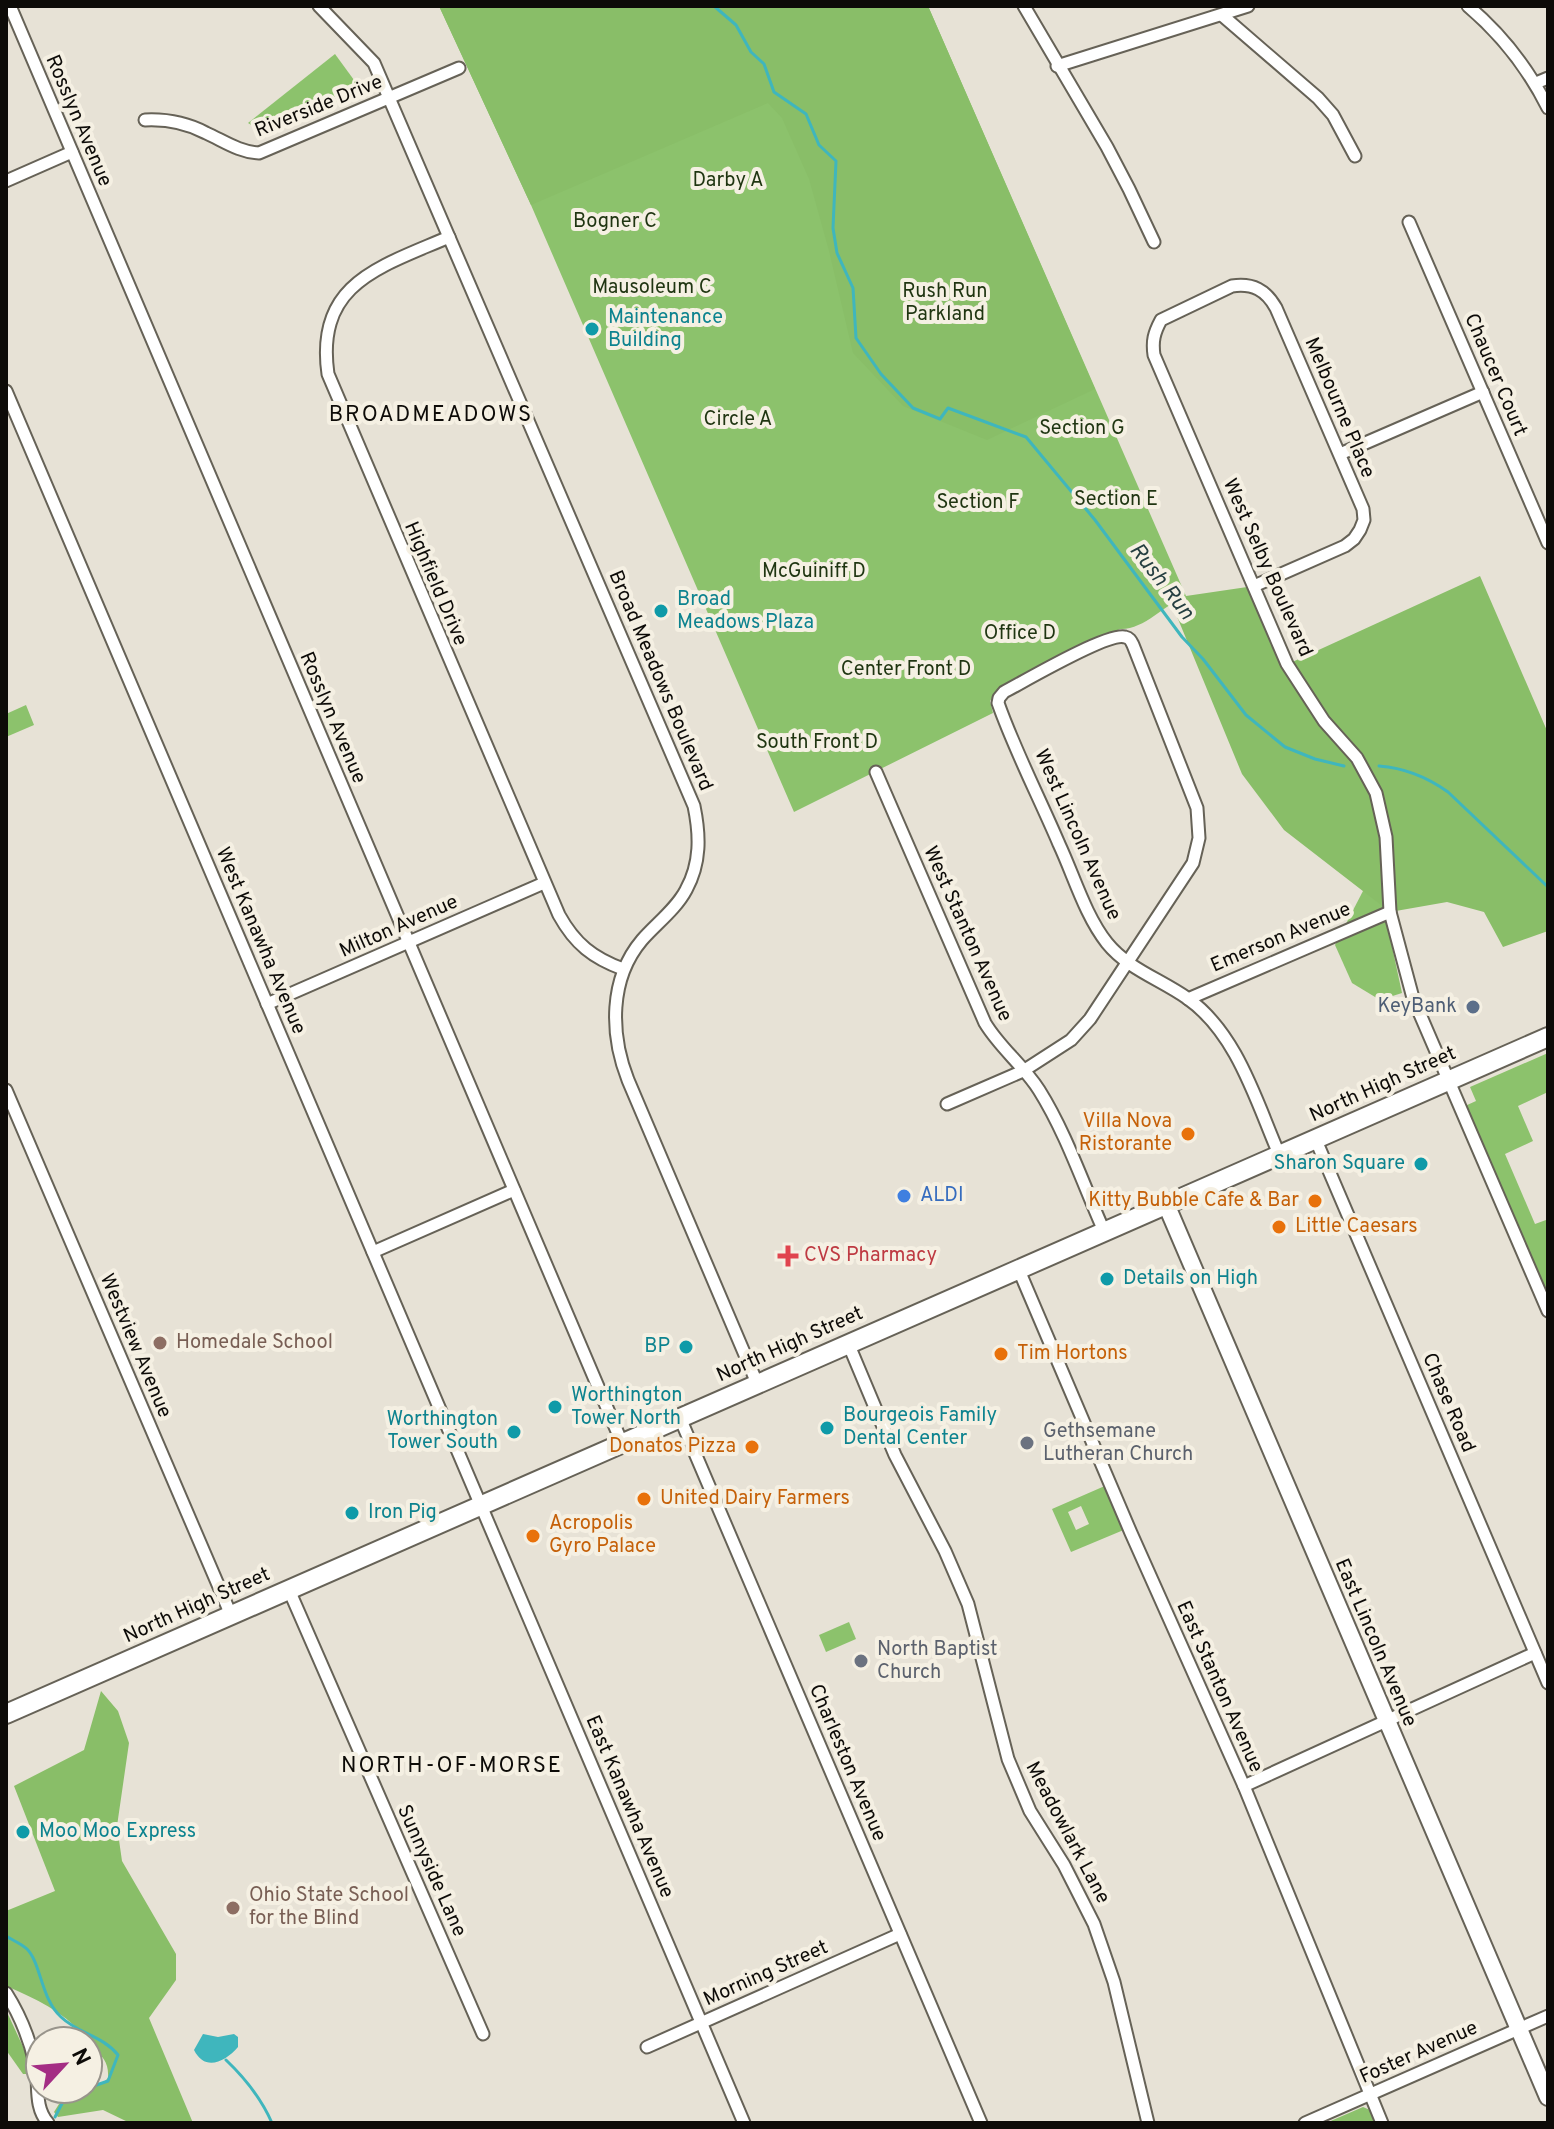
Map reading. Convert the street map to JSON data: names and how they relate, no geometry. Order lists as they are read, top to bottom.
{
  "streets": {
    "main road": ["North High Street", "East Lincoln Avenue"],
    "street": [
      "Riverside Drive",
      "Rosslyn Avenue",
      "Chaucer Court",
      "Melbourne Place",
      "West Selby Boulevard",
      "Highfield Drive",
      "Broad Meadows Boulevard",
      "West Lincoln Avenue",
      "Milton Avenue",
      "West Stanton Avenue",
      "Emerson Avenue",
      "West Kanawha Avenue",
      "Westview Avenue",
      "Chase Road",
      "East Stanton Avenue",
      "Charleston Avenue",
      "East Kanawha Avenue",
      "Meadowlark Lane",
      "Sunnyside Lane",
      "Morning Street",
      "Foster Avenue"
    ]
  },
  "crossings": [
    ["Riverside Drive", "Broad Meadows Boulevard"],
    ["Rosslyn Avenue", "Milton Avenue"],
    ["Rosslyn Avenue", "North High Street"],
    ["Melbourne Place", "West Selby Boulevard"],
    ["West Selby Boulevard", "Emerson Avenue"],
    ["West Selby Boulevard", "North High Street"],
    ["Highfield Drive", "Broad Meadows Boulevard"],
    ["Highfield Drive", "Milton Avenue"],
    ["Broad Meadows Boulevard", "North High Street"],
    ["West Lincoln Avenue", "Emerson Avenue"],
    ["West Lincoln Avenue", "North High Street"],
    ["Milton Avenue", "West Kanawha Avenue"],
    ["West Stanton Avenue", "North High Street"],
    ["West Kanawha Avenue", "North High Street"],
    ["West Kanawha Avenue", "East Kanawha Avenue"],
    ["North High Street", "Westview Avenue"],
    ["North High Street", "Chase Road"],
    ["North High Street", "East Lincoln Avenue"],
    ["North High Street", "East Stanton Avenue"],
    ["North High Street", "Charleston Avenue"],
    ["North High Street", "East Kanawha Avenue"],
    ["North High Street", "Meadowlark Lane"],
    ["North High Street", "Sunnyside Lane"],
    ["East Lincoln Avenue", "Foster Avenue"],
    ["East Stanton Avenue", "Foster Avenue"],
    ["Charleston Avenue", "Morning Street"],
    ["East Kanawha Avenue", "Morning Street"]
  ],
  "districts": ["BROADMEADOWS", "NORTH-OF-MORSE"],
  "water": ["Rush Run"],
  "parks": [
    "Darby A",
    "Bogner C",
    "Mausoleum C",
    "Rush Run Parkland",
    "Circle A",
    "Section G",
    "Section E",
    "Section F",
    "McGuiniff D",
    "Office D",
    "Center Front D",
    "South Front D"
  ],
  "places": {
    "other": [
      "Maintenance Building",
      "Broad Meadows Plaza",
      "KeyBank",
      "Villa Nova Ristorante",
      "Sharon Square",
      "ALDI",
      "Kitty Bubble Cafe & Bar",
      "Little Caesars",
      "Details on High",
      "Homedale School",
      "BP",
      "Tim Hortons",
      "Worthington Tower North",
      "Bourgeois Family Dental Center",
      "Worthington Tower South",
      "Gethsemane Lutheran Church",
      "Donatos Pizza",
      "United Dairy Farmers",
      "Iron Pig",
      "Acropolis Gyro Palace",
      "North Baptist Church",
      "Moo Moo Express",
      "Ohio State School for the Blind"
    ],
    "health": ["CVS Pharmacy"]
  },
  "north": "top right"
}
